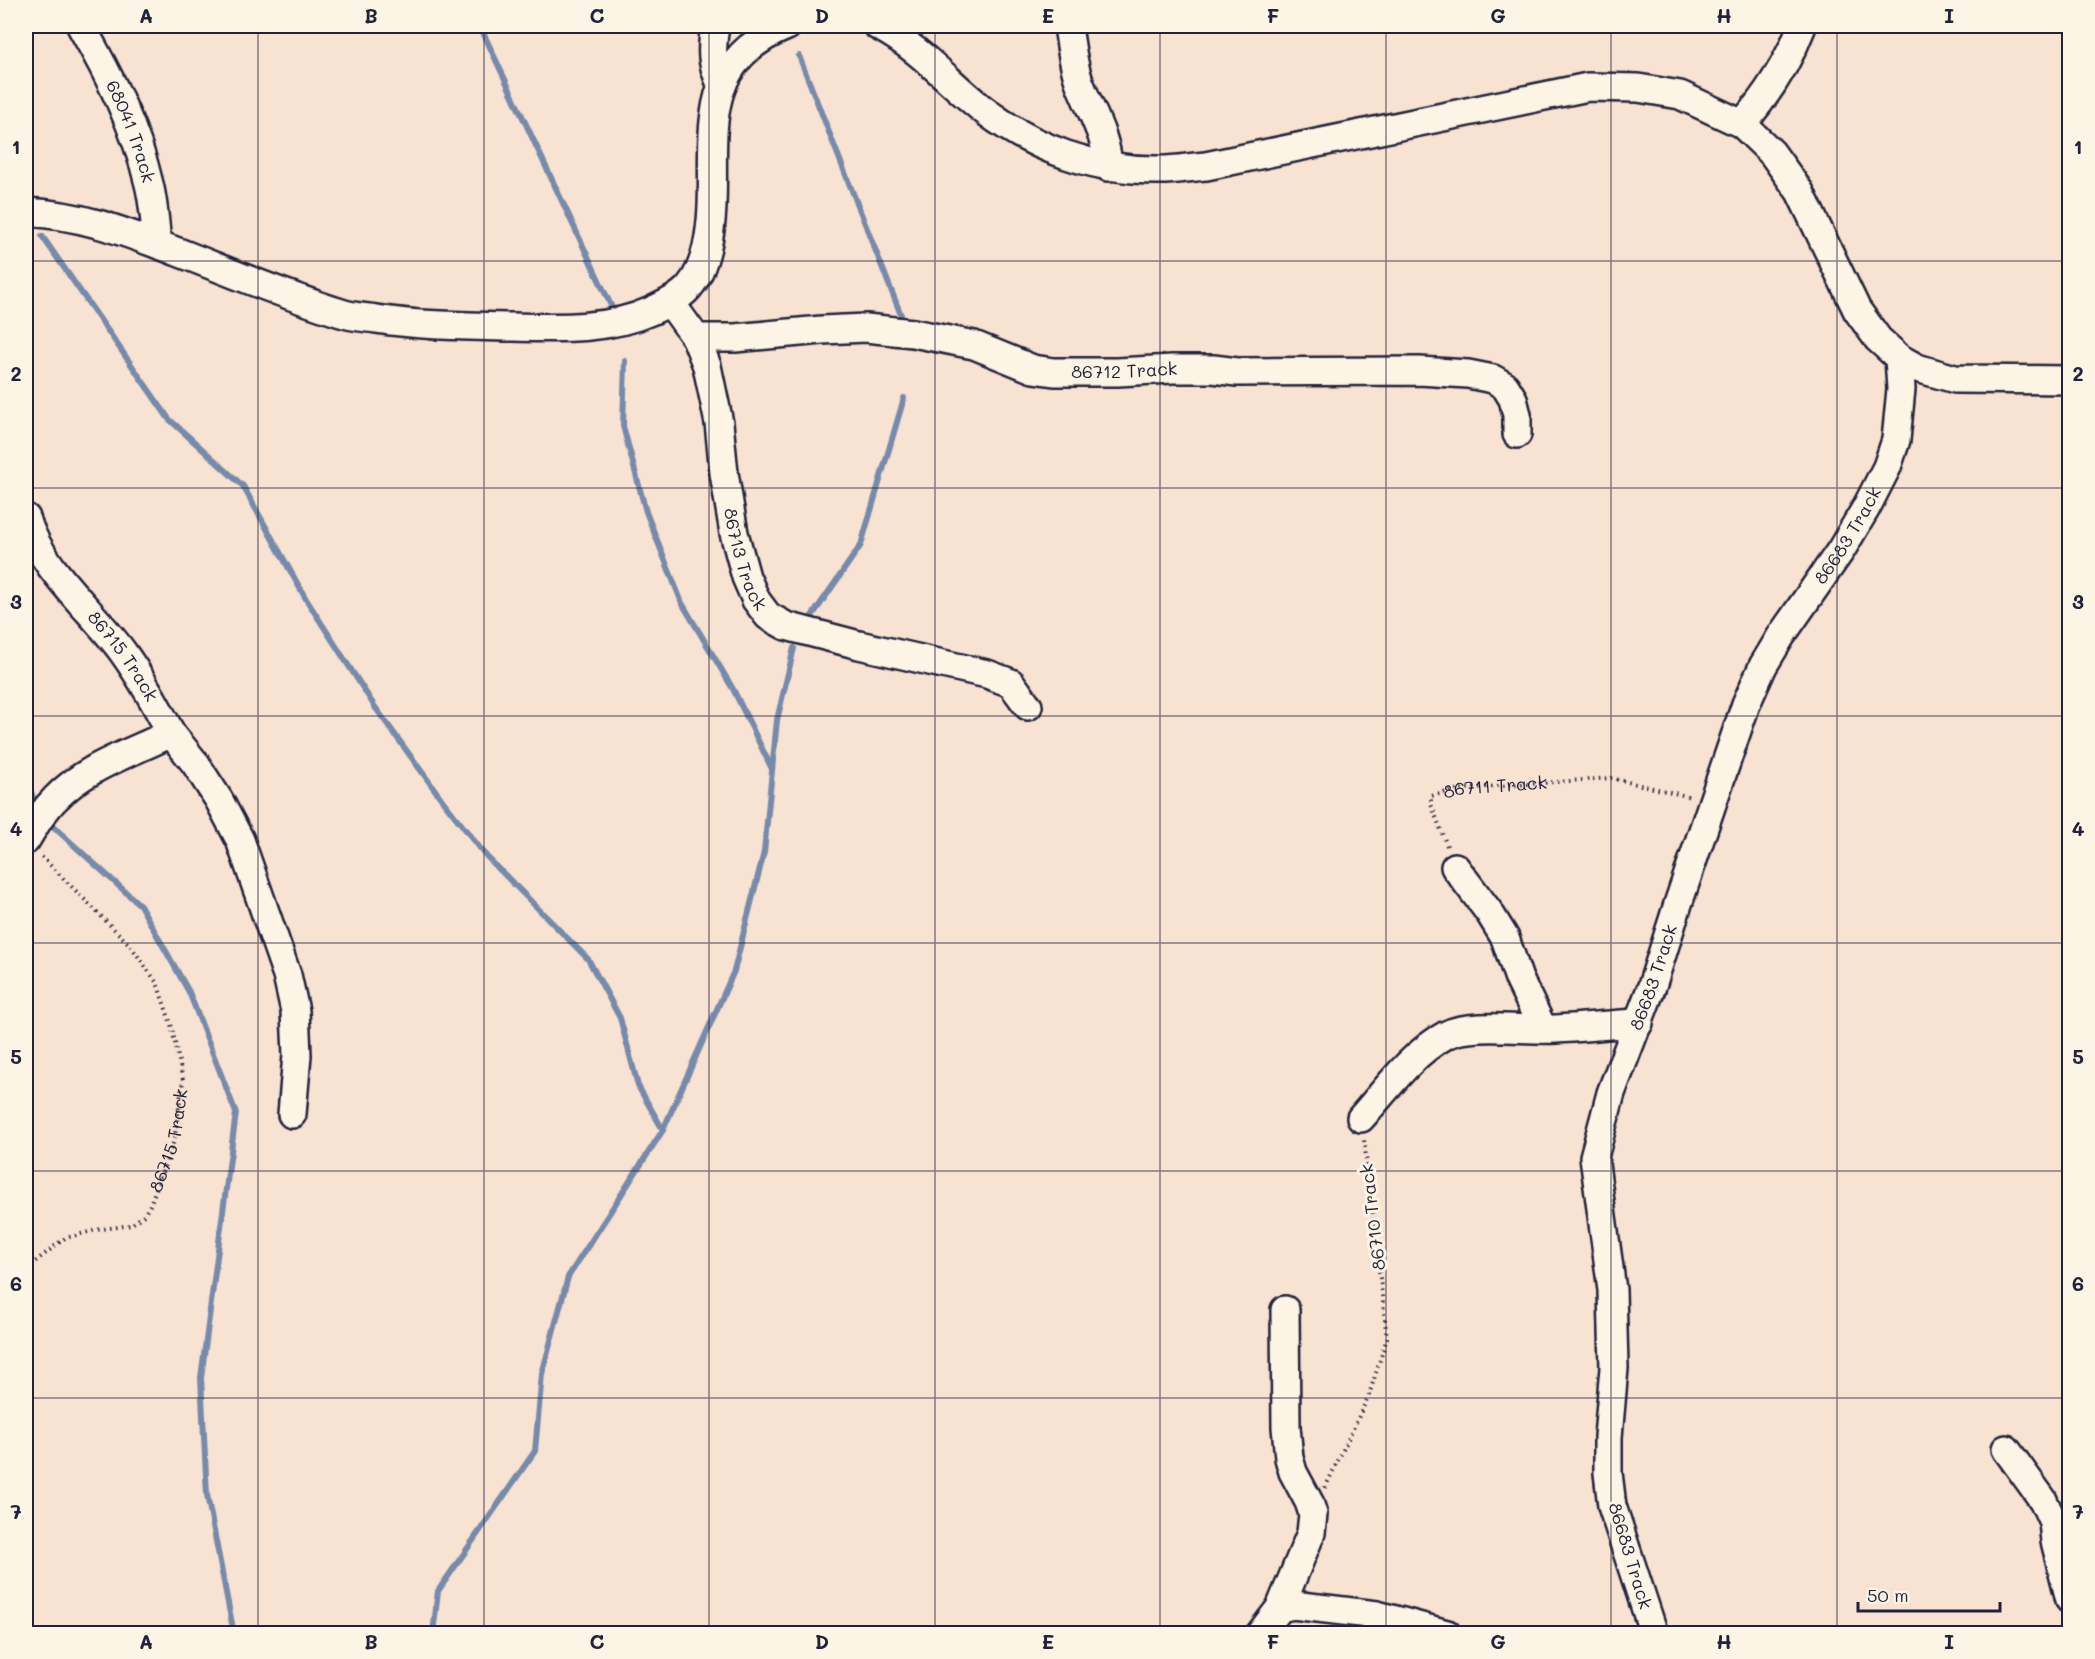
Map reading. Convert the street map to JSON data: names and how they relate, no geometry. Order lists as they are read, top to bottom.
{
  "streets": {
    "street": [
      "68041 Track",
      "86712 Track",
      "86683 Track",
      "86713 Track",
      "86715 Track"
    ],
    "path": ["86711 Track", "86710 Track"]
  },
  "crossings": [
    ["86712 Track", "86713 Track"],
    ["86683 Track", "86711 Track"]
  ],
  "scale_bar": "50 m",
  "grid": {
    "columns": [
      "A",
      "B",
      "C",
      "D",
      "E",
      "F",
      "G",
      "H",
      "I"
    ],
    "rows": [
      "1",
      "2",
      "3",
      "4",
      "5",
      "6",
      "7"
    ]
  }
}
